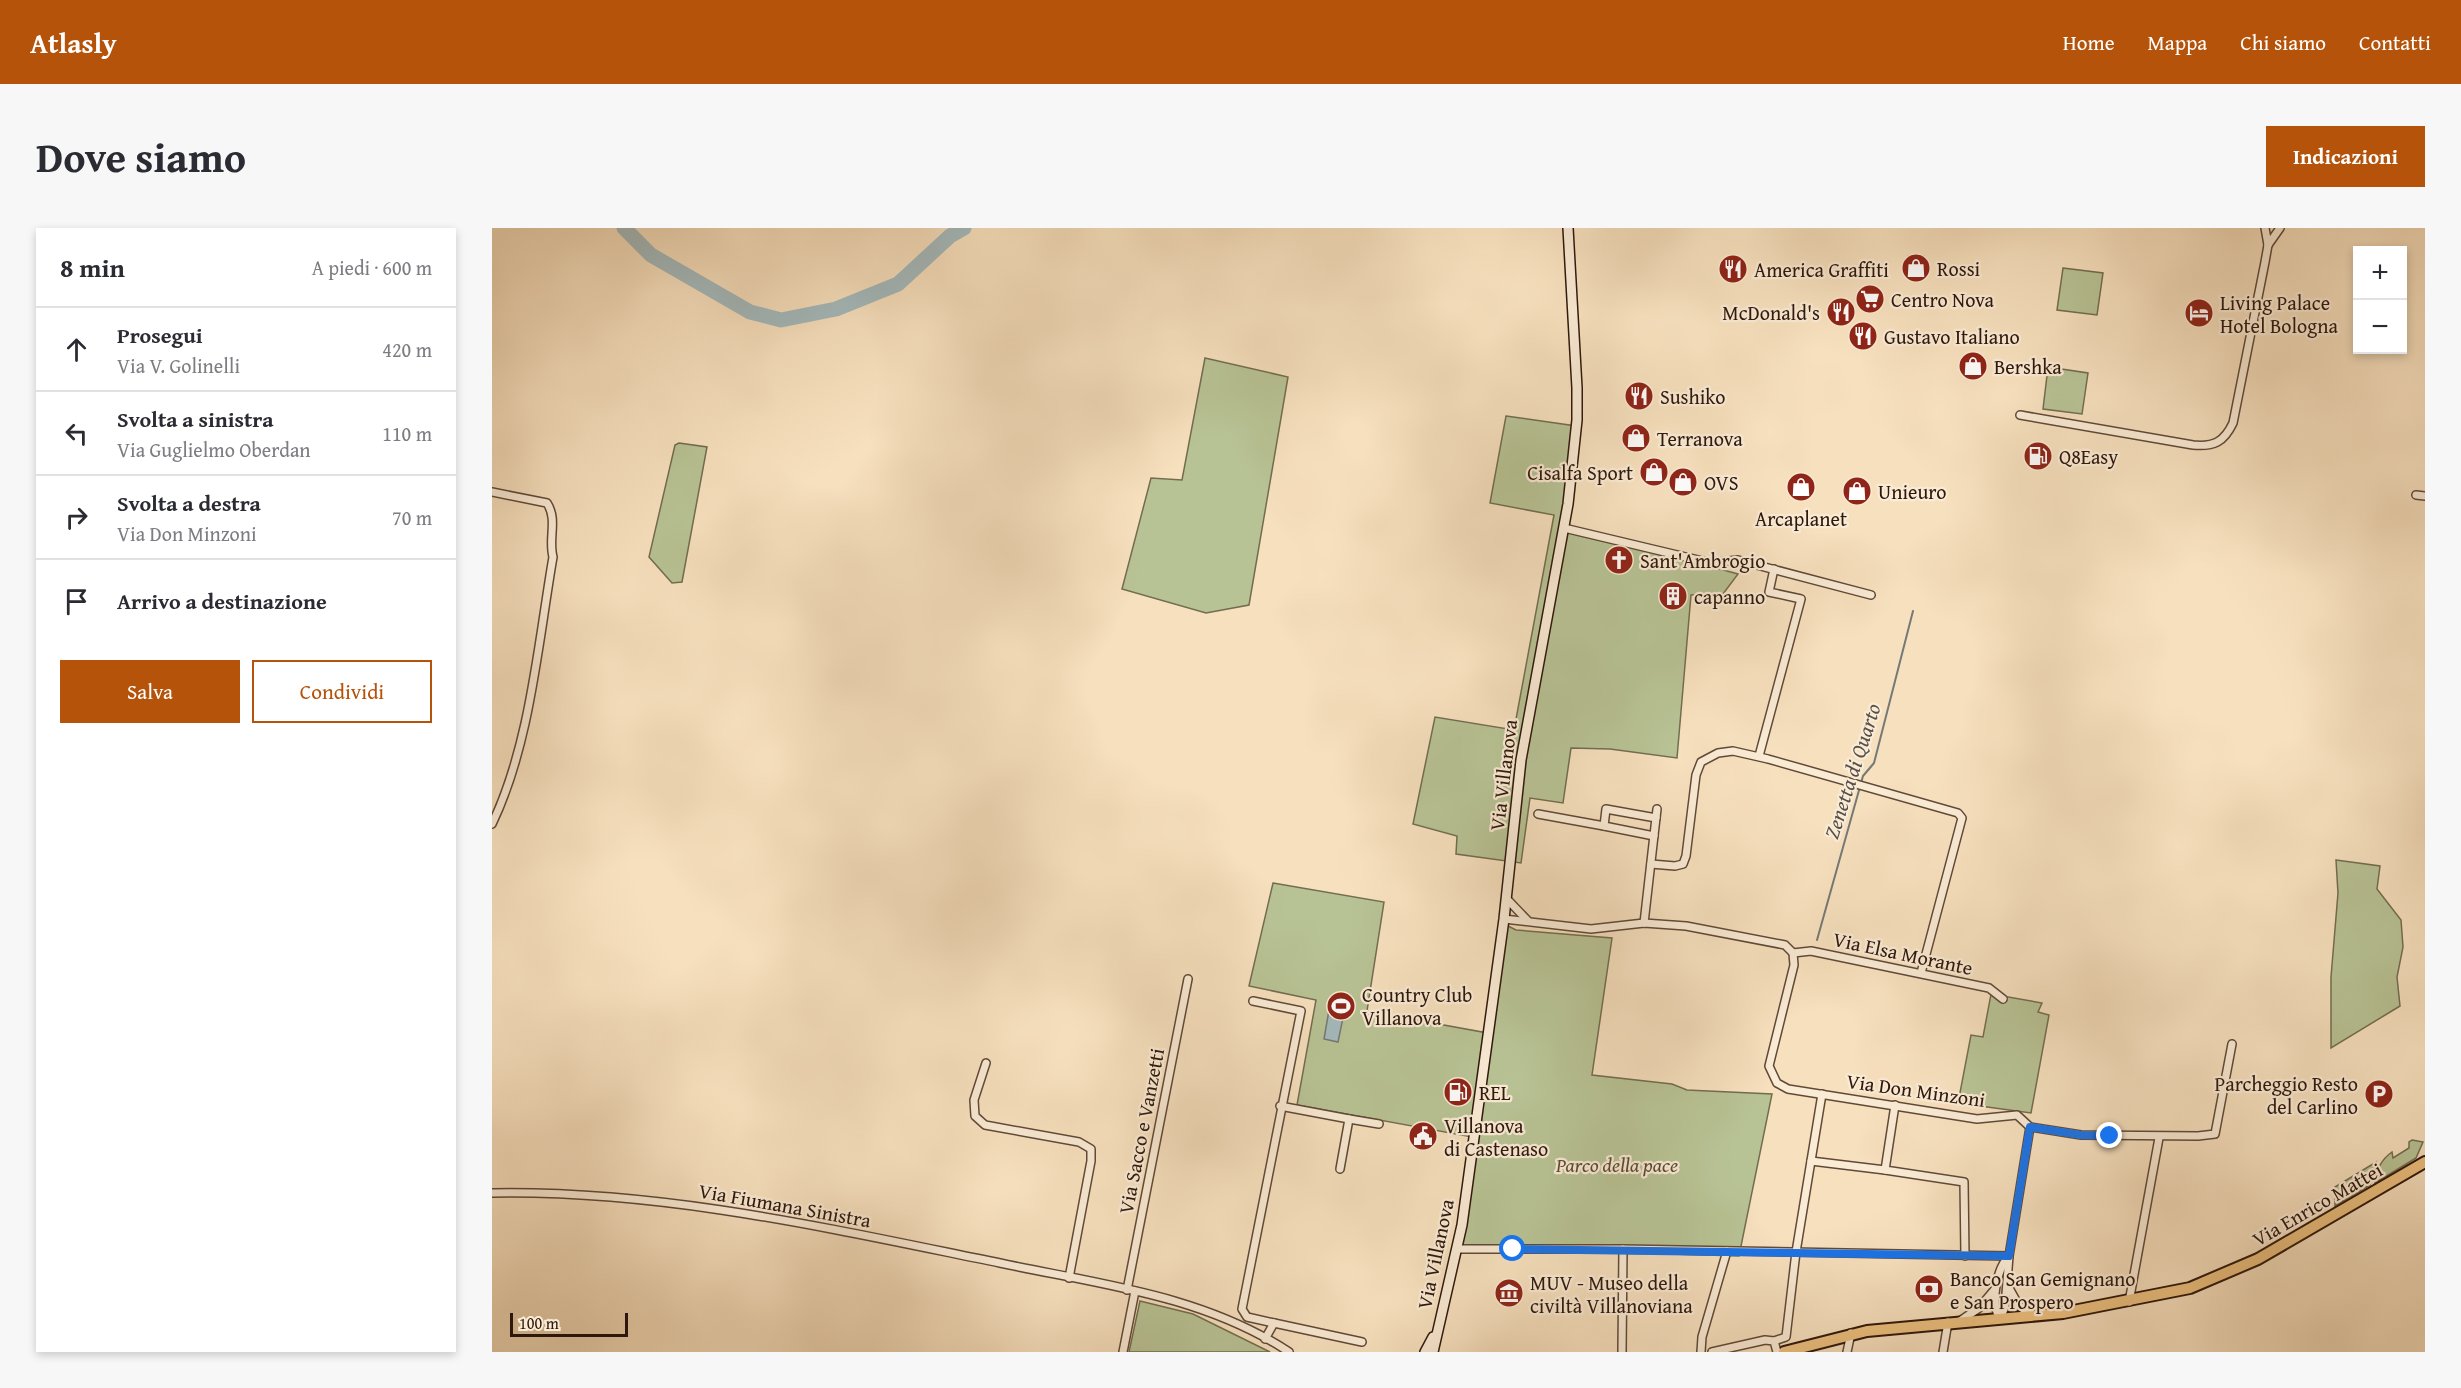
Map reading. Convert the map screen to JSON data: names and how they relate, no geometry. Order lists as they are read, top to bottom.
{
  "streets": {
    "main road": ["Via Villanova", "Via Enrico Mattei"],
    "street": [
      "Via Elsa Morante",
      "Via Don Minzoni",
      "Via Sacco e Vanzetti",
      "Via Fiumana Sinistra"
    ]
  },
  "crossings": [
    ["Via Elsa Morante", "Via Don Minzoni"],
    ["Via Sacco e Vanzetti", "Via Fiumana Sinistra"]
  ],
  "water": ["Zenetta di Quarto"],
  "parks": ["Parco della pace"],
  "places": {
    "shop": [
      "Rossi",
      "Bershka",
      "Terranova",
      "Cisalfa Sport",
      "OVS",
      "Arcaplanet",
      "Unieuro"
    ],
    "restaurant": [
      "America Graffiti",
      "McDonald's",
      "Gustavo Italiano",
      "Sushiko"
    ],
    "supermarket": ["Centro Nova"],
    "hotel": ["Living Palace Hotel Bologna"],
    "fuel station": ["Q8Easy", "REL"],
    "church": ["Sant'Ambrogio"],
    "building": ["capanno"],
    "sports": ["Country Club Villanova"],
    "parking": ["Parcheggio Resto del Carlino"],
    "public building": ["Villanova di Castenaso"],
    "bank": ["Banco San Gemignano e San Prospero"],
    "museum": ["MUV - Museo della civiltà Villanoviana"]
  },
  "scale_bar": "100 m",
  "page": {
    "header": "Atlasly",
    "nav": [
      "Home",
      "Mappa",
      "Chi siamo",
      "Contatti"
    ],
    "title": "Dove siamo",
    "buttons": [
      "Indicazioni",
      ["Salva", "Condividi"]
    ],
    "heading": ["8 min", "A piedi · 600 m"],
    "map_buttons": ["+", "−"],
    "list": [
      ["Prosegui", "Via V. Golinelli", "420 m"],
      ["Svolta a sinistra", "Via Guglielmo Oberdan", "110 m"],
      ["Svolta a destra", "Via Don Minzoni", "70 m"],
      "Arrivo a destinazione"
    ],
    "scale": "100 m"
  }
}
